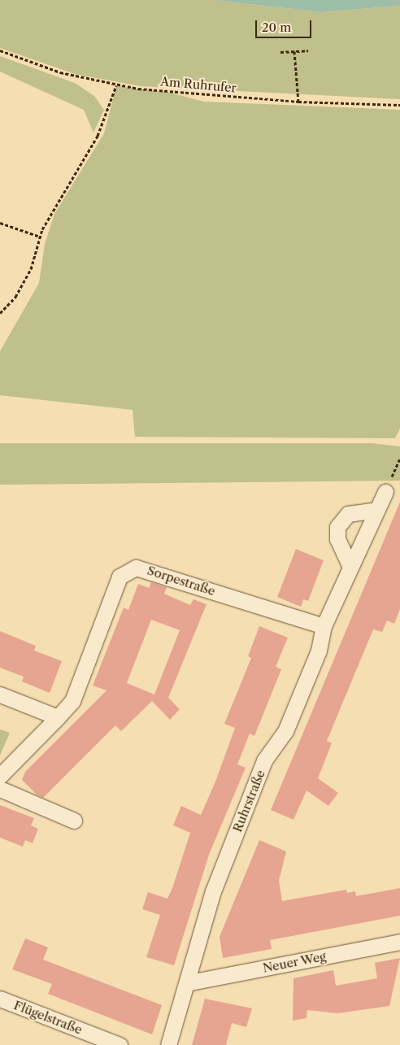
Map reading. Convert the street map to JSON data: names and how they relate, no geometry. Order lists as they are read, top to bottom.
{
  "streets": {
    "street": [
      "Sorpestraße",
      "Ruhrstraße",
      "Neuer Weg",
      "Flügelstraße"
    ],
    "path": ["Am Ruhrufer"]
  },
  "crossings": [
    ["Sorpestraße", "Ruhrstraße"],
    ["Ruhrstraße", "Neuer Weg"]
  ],
  "scale_bar": "20 m"
}
